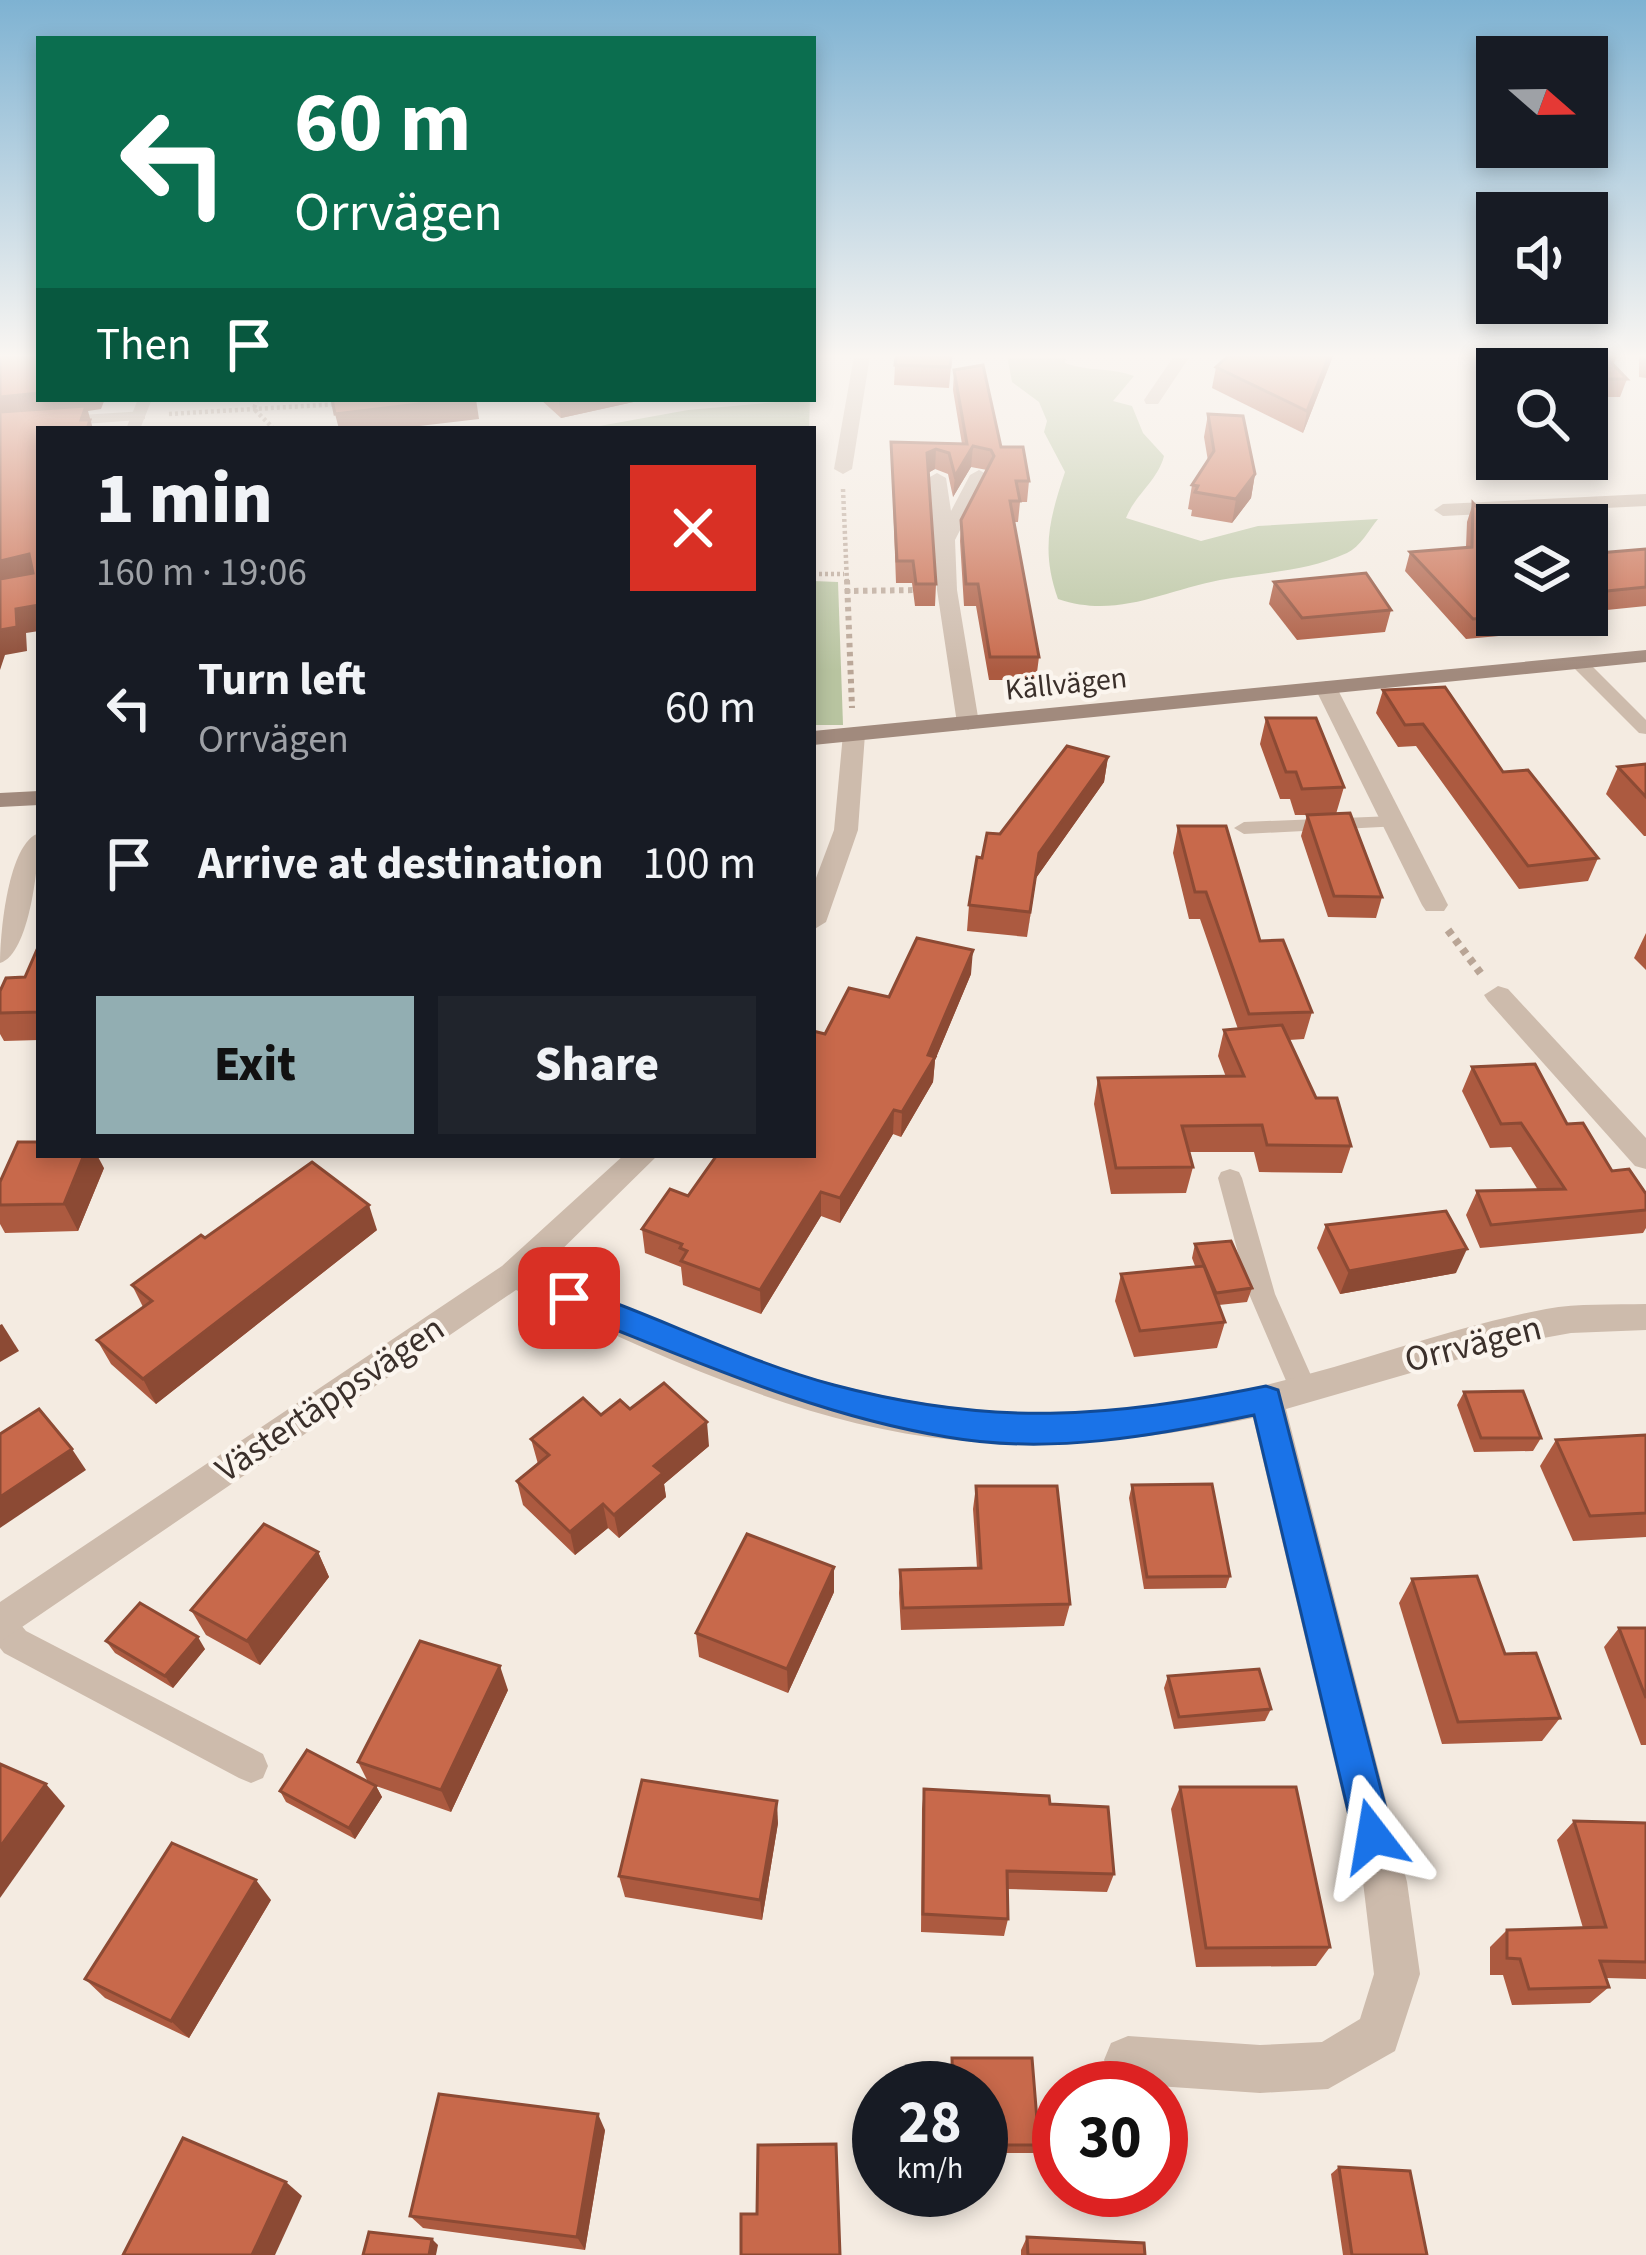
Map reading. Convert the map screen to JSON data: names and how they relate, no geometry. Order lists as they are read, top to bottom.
{
  "streets": {
    "street": ["Källvägen", "Orrvägen", "Västertäppsvägen"]
  },
  "crossings": [
    ["Orrvägen", "Västertäppsvägen"]
  ],
  "north": "right",
  "page": {
    "turn": ["60 m", "Orrvägen"],
    "then": "Then",
    "heading": ["1 min", "160 m · 19:06"],
    "list": [
      {
        "name": "Turn left",
        "note": "Orrvägen",
        "value": "60 m"
      },
      {
        "name": "Arrive at destination",
        "value": "100 m"
      }
    ],
    "buttons": ["Exit", "Share"],
    "speed": "28 km/h",
    "limit": "30"
  }
}
